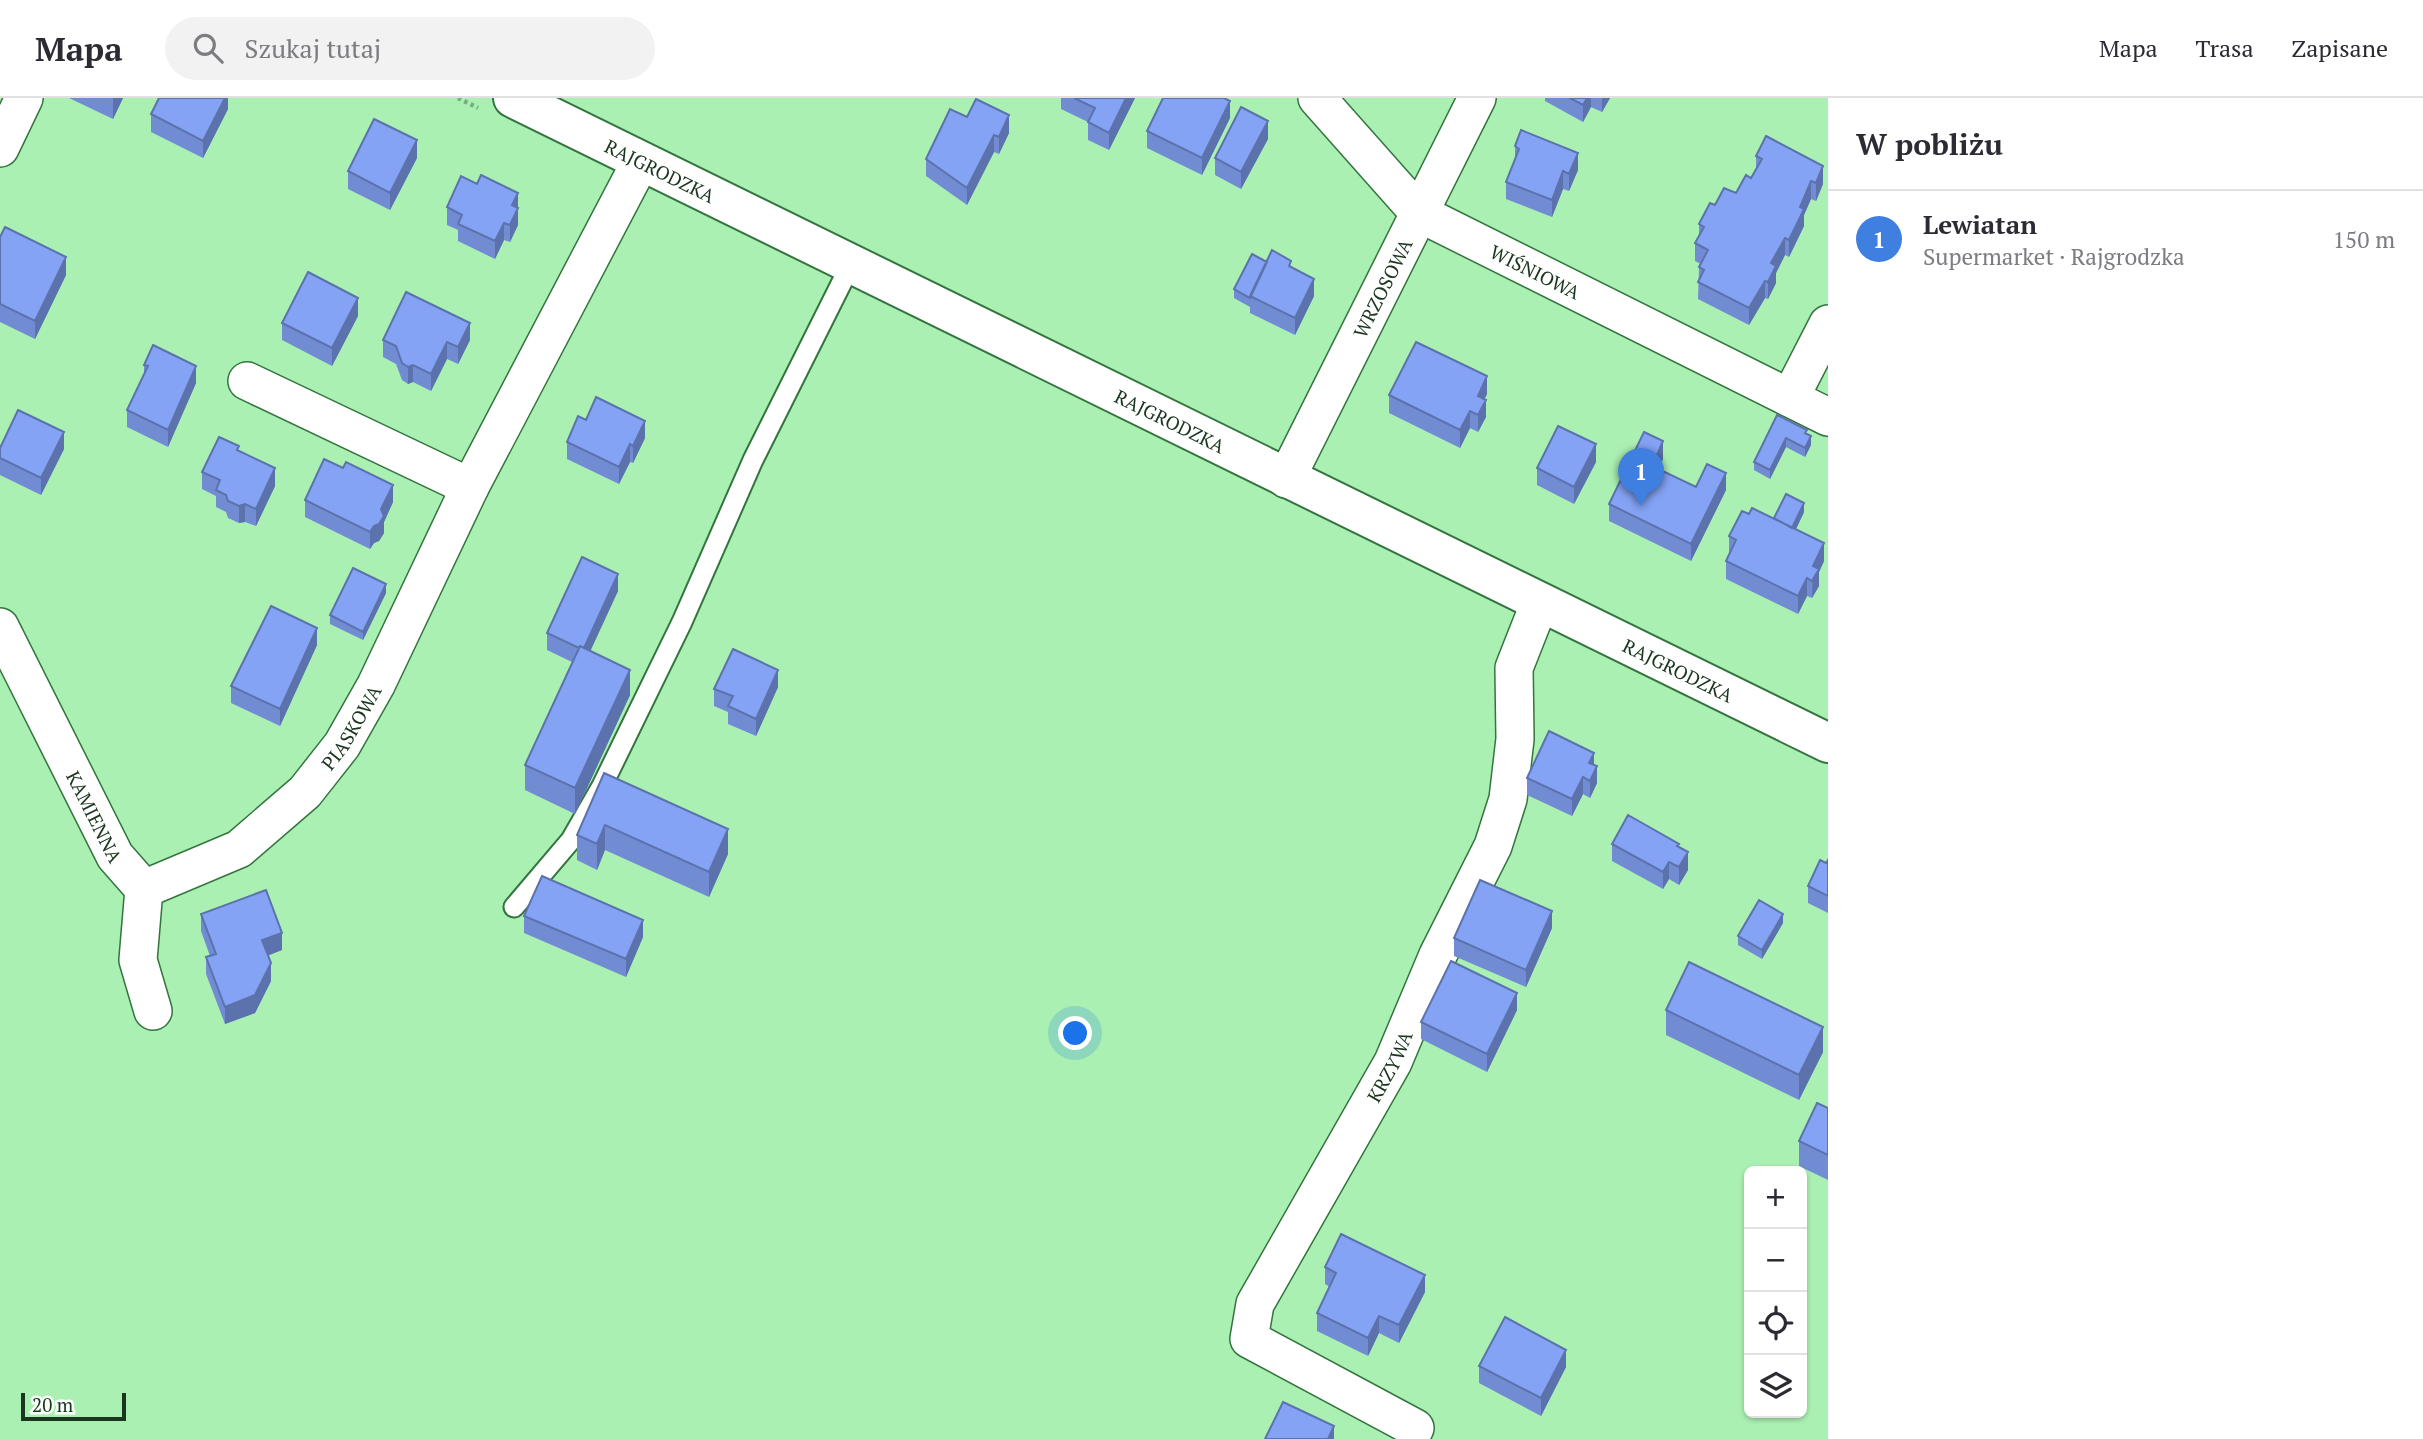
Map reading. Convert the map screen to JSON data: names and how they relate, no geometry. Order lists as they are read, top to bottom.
{
  "streets": {
    "street": [
      "RAJGRODZKA",
      "WIŚNIOWA",
      "WRZOSOWA",
      "PIASKOWA",
      "KAMIENNA",
      "KRZYWA"
    ]
  },
  "crossings": [
    ["RAJGRODZKA", "WRZOSOWA"],
    ["RAJGRODZKA", "PIASKOWA"],
    ["RAJGRODZKA", "KRZYWA"],
    ["WIŚNIOWA", "WRZOSOWA"],
    ["PIASKOWA", "KAMIENNA"]
  ],
  "scale_bar": "20 m",
  "page": {
    "header": "Mapa",
    "search": "Szukaj tutaj",
    "nav": ["Mapa", "Trasa", "Zapisane"],
    "heading": "W pobliżu",
    "list": [
      {
        "mark": "1",
        "name": "Lewiatan",
        "note": "Supermarket · Rajgrodzka",
        "value": "150 m"
      }
    ],
    "pins": "1",
    "map_buttons": ["+", "−"],
    "scale": "20 m"
  }
}
